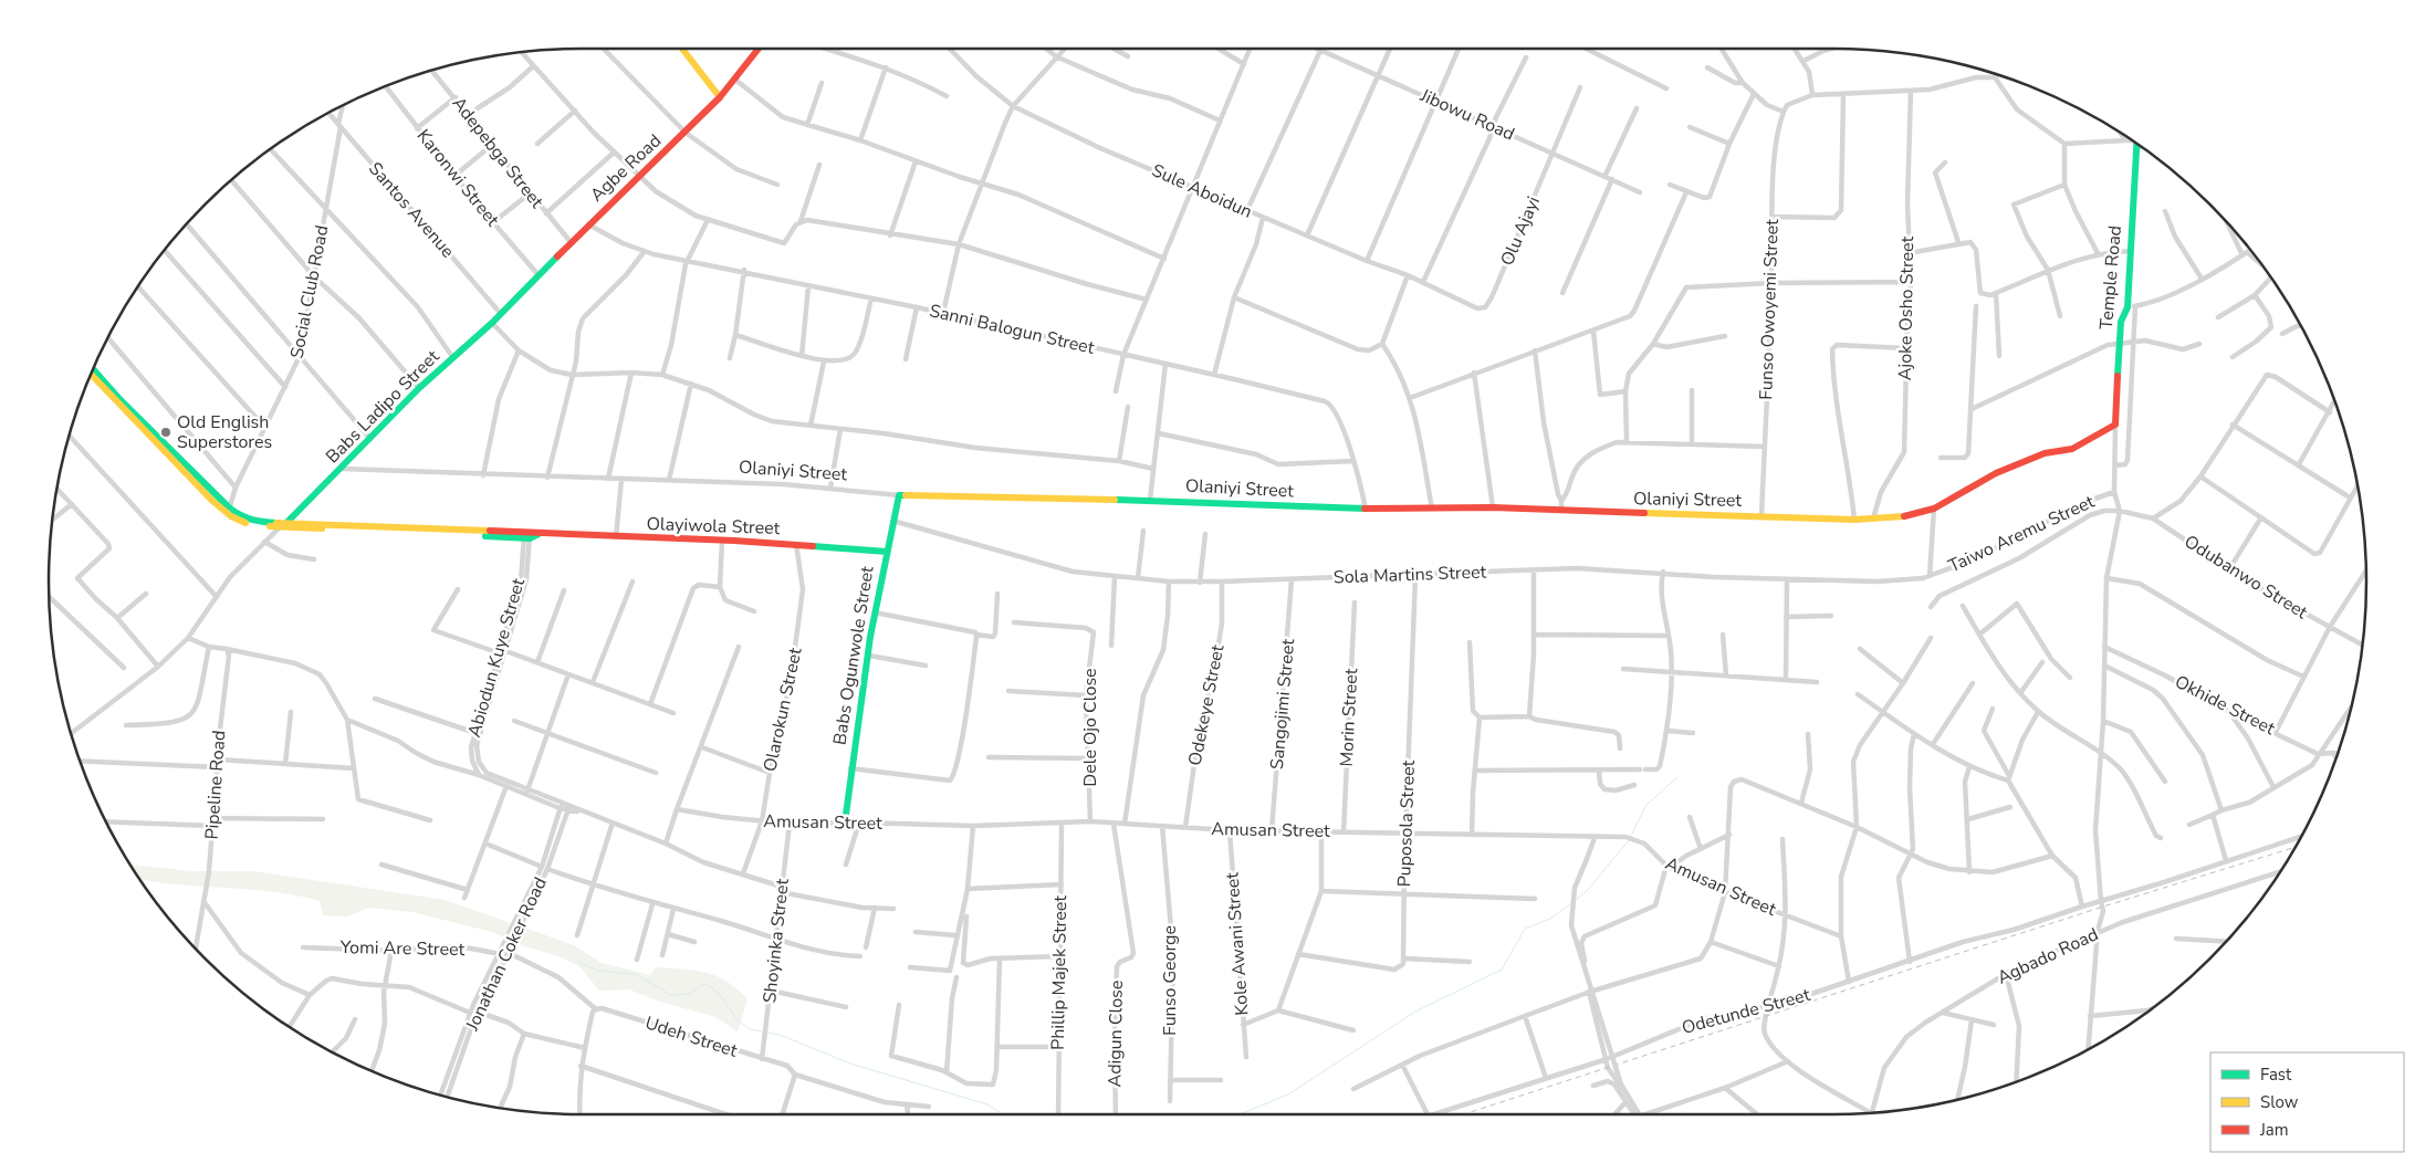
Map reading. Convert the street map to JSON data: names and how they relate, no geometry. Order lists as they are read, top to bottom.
{
  "streets": {
    "street": [
      "Jibowu Road",
      "Adepebga Street",
      "Agbe Road",
      "Karonwi Street",
      "Sule Aboidun",
      "Santos Avenue",
      "Olu Ajayi",
      "Temple Road",
      "Social Club Road",
      "Ajoke Osho Street",
      "Funso Owoyemi Street",
      "Sanni Balogun Street",
      "Babs Ladipo Street",
      "Olaniyi Street",
      "Olayiwola Street",
      "Taiwo Aremu Street",
      "Sola Martins Street",
      "Odubanwo Street",
      "Babs Ogunwole Street",
      "Abiodun Kuye Street",
      "Sangojimi Street",
      "Odekeye Street",
      "Okhide Street",
      "Olarokun Street",
      "Morin Street",
      "Dele Ojo Close",
      "Pipeline Road",
      "Amusan Street",
      "Puposola Street",
      "Shoyinka Street",
      "Kole Awani Street",
      "Yomi Are Street",
      "Jonathan Coker Road",
      "Agbado Road",
      "Phillip Majek Street",
      "Funso George",
      "Odetunde Street",
      "Adigun Close",
      "Udeh Street"
    ]
  },
  "crossings": [
    ["Jibowu Road", "Olu Ajayi"],
    ["Adepebga Street", "Agbe Road"],
    ["Agbe Road", "Karonwi Street"],
    ["Agbe Road", "Santos Avenue"],
    ["Agbe Road", "Sanni Balogun Street"],
    ["Agbe Road", "Babs Ladipo Street"],
    ["Sule Aboidun", "Olu Ajayi"],
    ["Santos Avenue", "Social Club Road"],
    ["Santos Avenue", "Babs Ladipo Street"],
    ["Temple Road", "Olaniyi Street"],
    ["Social Club Road", "Olayiwola Street"],
    ["Ajoke Osho Street", "Olaniyi Street"],
    ["Funso Owoyemi Street", "Olaniyi Street"],
    ["Sanni Balogun Street", "Olaniyi Street"],
    ["Babs Ladipo Street", "Olaniyi Street"],
    ["Babs Ladipo Street", "Olayiwola Street"],
    ["Olaniyi Street", "Babs Ogunwole Street"],
    ["Olayiwola Street", "Babs Ogunwole Street"],
    ["Olayiwola Street", "Abiodun Kuye Street"],
    ["Olayiwola Street", "Olarokun Street"],
    ["Taiwo Aremu Street", "Sola Martins Street"],
    ["Sola Martins Street", "Babs Ogunwole Street"],
    ["Sola Martins Street", "Sangojimi Street"],
    ["Sola Martins Street", "Odekeye Street"],
    ["Sola Martins Street", "Puposola Street"],
    ["Babs Ogunwole Street", "Amusan Street"],
    ["Sangojimi Street", "Amusan Street"],
    ["Odekeye Street", "Amusan Street"],
    ["Olarokun Street", "Amusan Street"],
    ["Morin Street", "Amusan Street"],
    ["Dele Ojo Close", "Amusan Street"],
    ["Amusan Street", "Puposola Street"],
    ["Amusan Street", "Shoyinka Street"],
    ["Amusan Street", "Kole Awani Street"],
    ["Amusan Street", "Phillip Majek Street"],
    ["Amusan Street", "Funso George"],
    ["Amusan Street", "Adigun Close"],
    ["Shoyinka Street", "Udeh Street"],
    ["Yomi Are Street", "Jonathan Coker Road"],
    ["Yomi Are Street", "Udeh Street"]
  ],
  "places": ["Old English Superstores"],
  "legend": ["Fast", "Slow", "Jam"]
}
